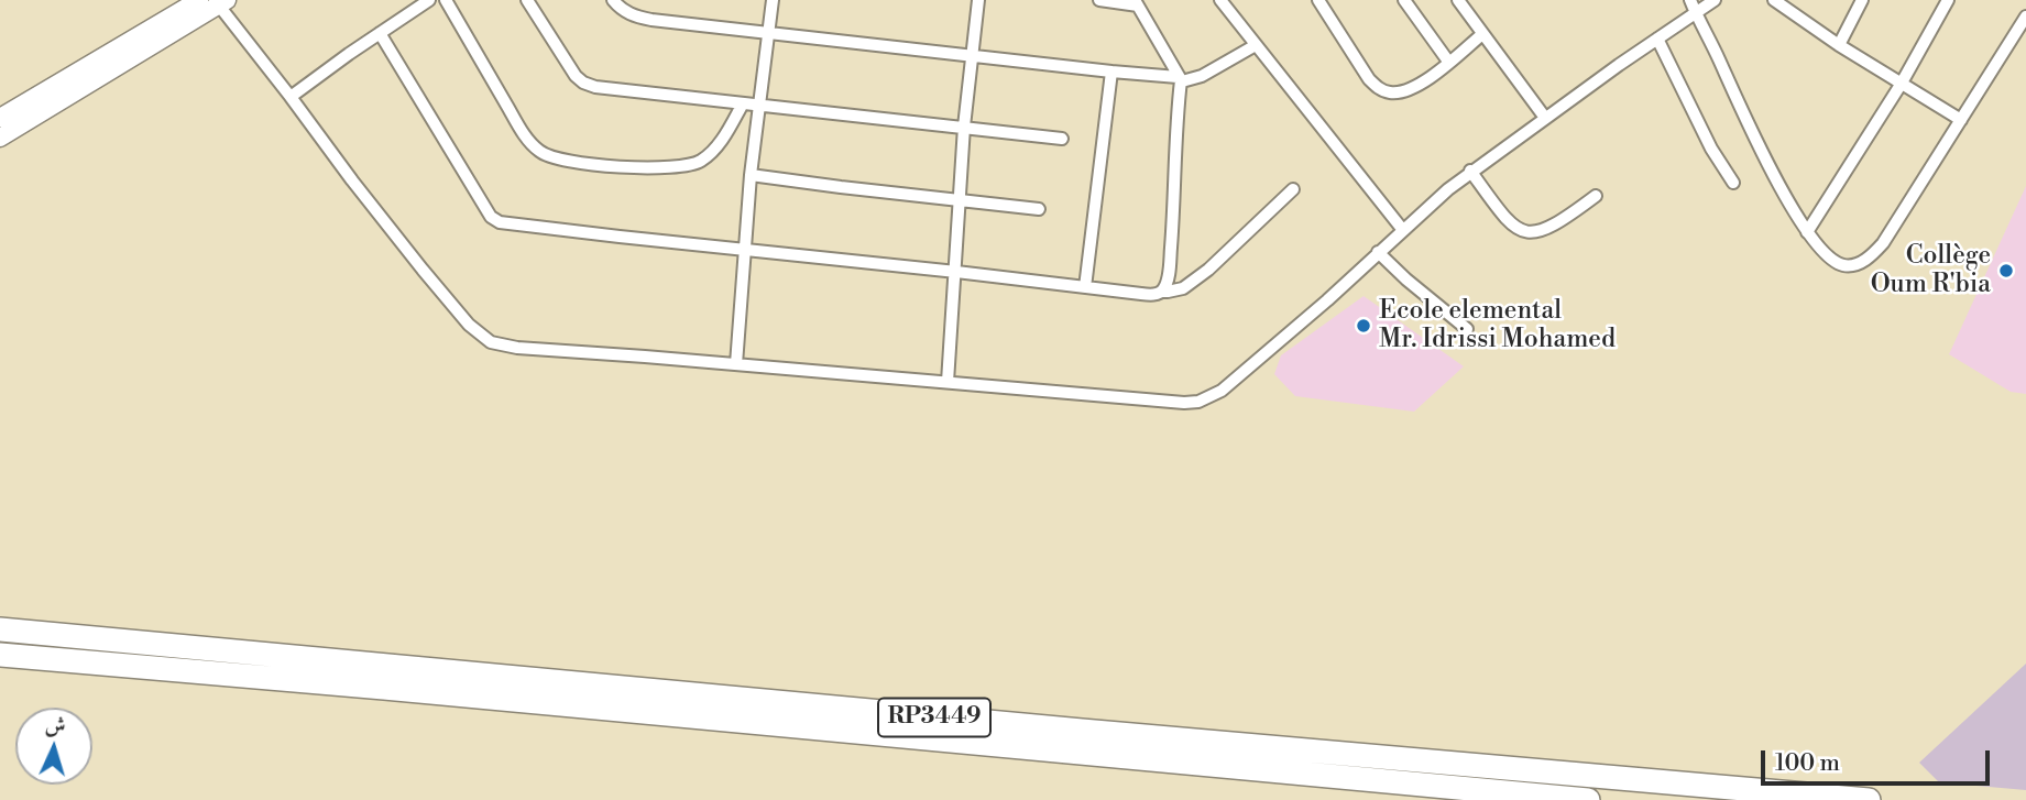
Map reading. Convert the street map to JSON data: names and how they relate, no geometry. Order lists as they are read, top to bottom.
{
  "streets": {
    "highway": ["RP3449"]
  },
  "places": ["Collège Oum R'bia", "Ecole elemental Mr. Idrissi Mohamed"],
  "scale_bar": "100 m",
  "north": "top"
}
